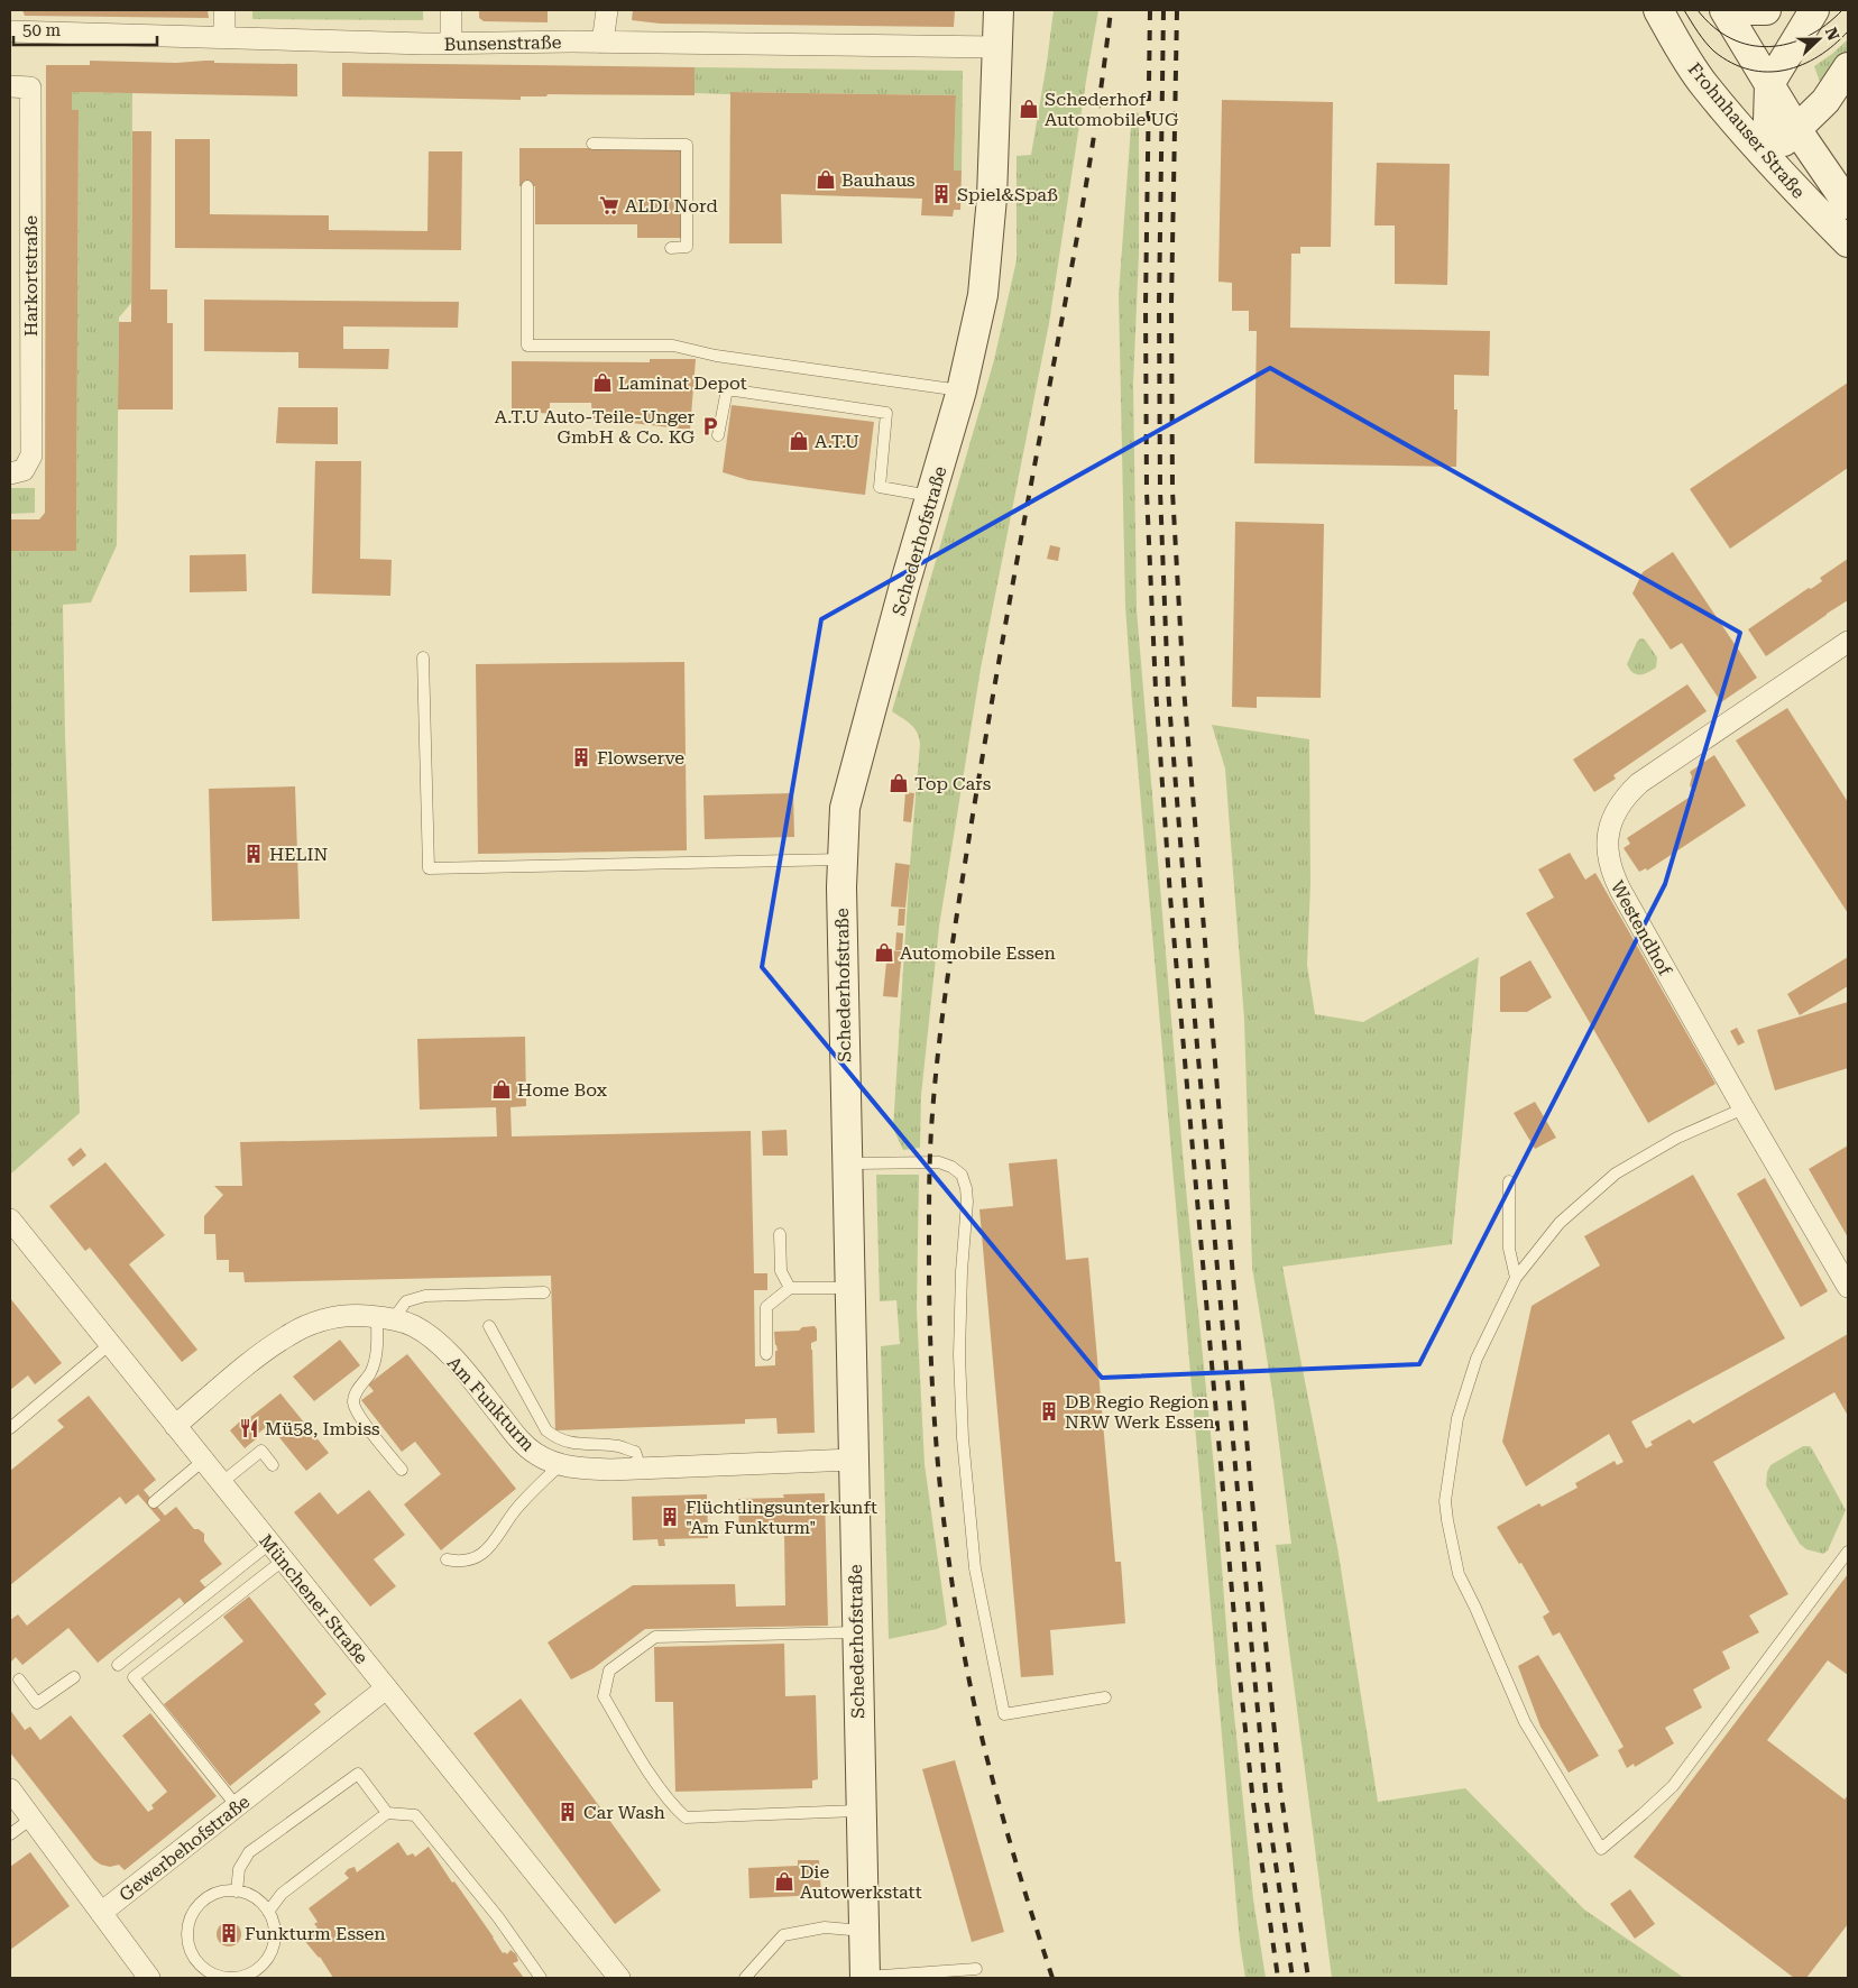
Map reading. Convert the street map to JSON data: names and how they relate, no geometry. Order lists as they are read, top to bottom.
{
  "streets": {
    "street": [
      "Bunsenstraße",
      "Frohnhauser Straße",
      "Harkortstraße",
      "Schederhofstraße",
      "Westendhof",
      "Am Funkturm",
      "Münchener Straße",
      "Gewerbehofstraße"
    ]
  },
  "crossings": [
    ["Bunsenstraße", "Schederhofstraße"],
    ["Schederhofstraße", "Am Funkturm"],
    ["Am Funkturm", "Münchener Straße"],
    ["Münchener Straße", "Gewerbehofstraße"]
  ],
  "places": {
    "shop": [
      "Schederhof Automobile UG",
      "Bauhaus",
      "Laminat Depot",
      "A.T.U",
      "Top Cars",
      "Automobile Essen",
      "Home Box",
      "Die Autowerkstatt"
    ],
    "building": [
      "Spiel&Spaß",
      "Flowserve",
      "HELIN",
      "DB Regio Region NRW Werk Essen",
      "Flüchtlingsunterkunft \"Am Funkturm\"",
      "Car Wash",
      "Funkturm Essen"
    ],
    "supermarket": ["ALDI Nord"],
    "parking": ["A.T.U Auto-Teile-Unger GmbH & Co. KG"],
    "restaurant": ["Mü58, Imbiss"]
  },
  "scale_bar": "50 m",
  "north": "right"
}
